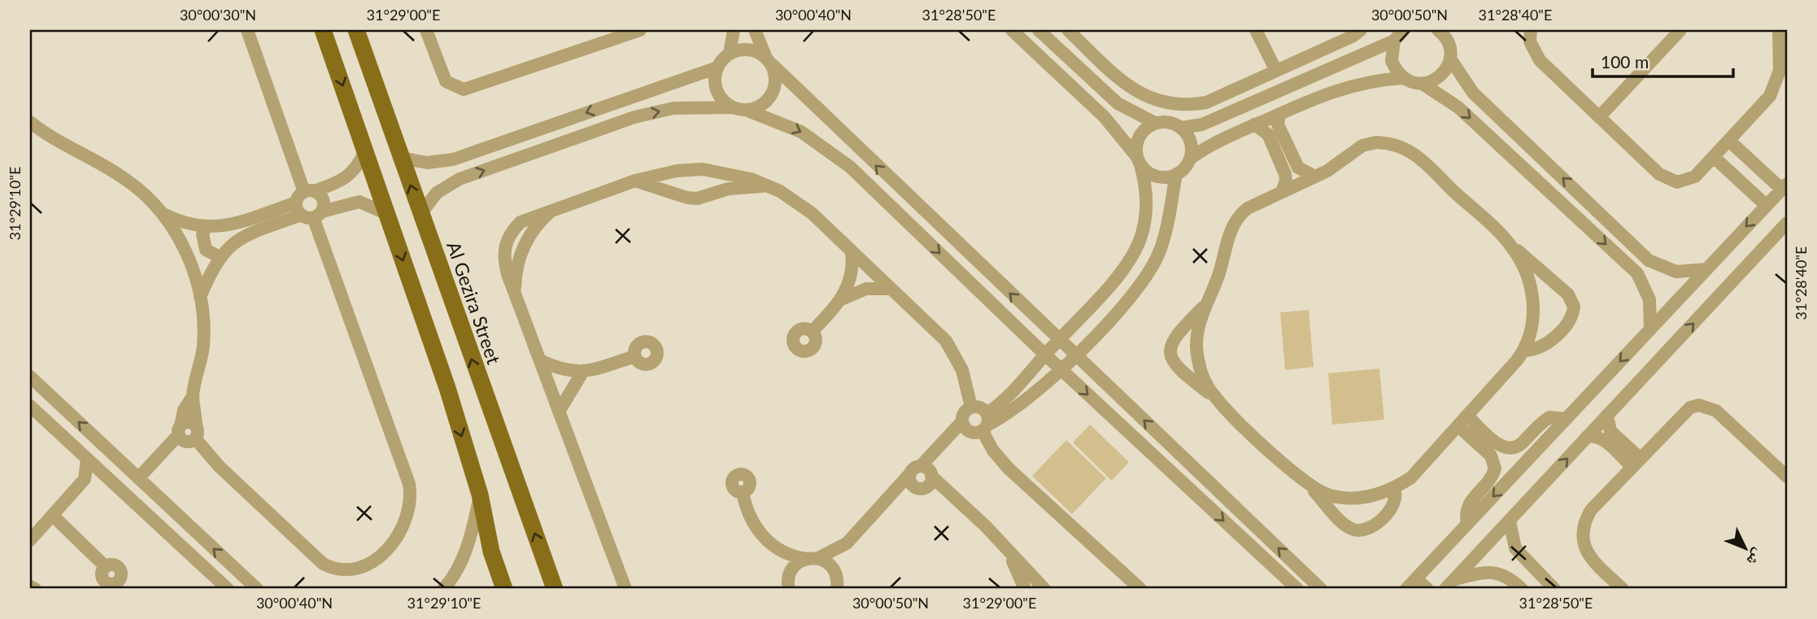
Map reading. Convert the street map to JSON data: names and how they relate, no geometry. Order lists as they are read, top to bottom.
{
  "streets": {
    "main road": ["Al Gezira Street"]
  },
  "scale_bar": "100 m",
  "north": "bottom right",
  "coordinates": [
    "30°00'30\"N",
    "31°29'00\"E",
    "30°00'40\"N",
    "31°28'50\"E",
    "30°00'50\"N",
    "31°28'40\"E",
    "31°29'10\"E"
  ]
}
